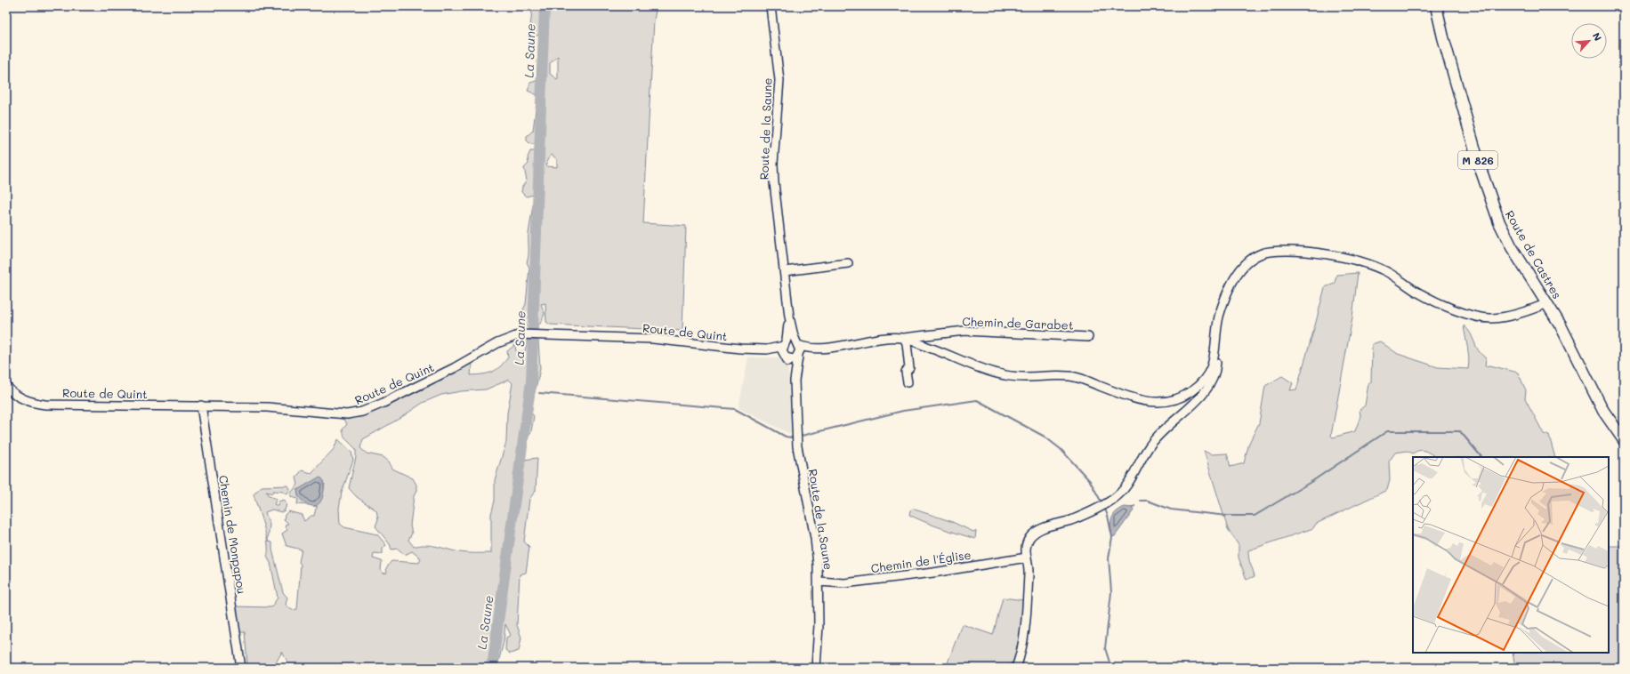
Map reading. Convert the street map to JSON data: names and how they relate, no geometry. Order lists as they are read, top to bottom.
{
  "streets": {
    "main road": ["M 826", "Route de Castres"],
    "street": [
      "Route de la Saune",
      "Chemin de Garabet",
      "Route de Quint",
      "Chemin de Monpapou",
      "Chemin de l'Église"
    ]
  },
  "crossings": [
    ["Route de la Saune", "Chemin de Garabet"],
    ["Route de la Saune", "Route de Quint"],
    ["Route de la Saune", "Chemin de l'Église"],
    ["Route de Castres", "Chemin de Garabet"],
    ["Chemin de Garabet", "Route de Quint"],
    ["Route de Quint", "Chemin de Monpapou"]
  ],
  "water": ["La Saune"],
  "north": "top right"
}
